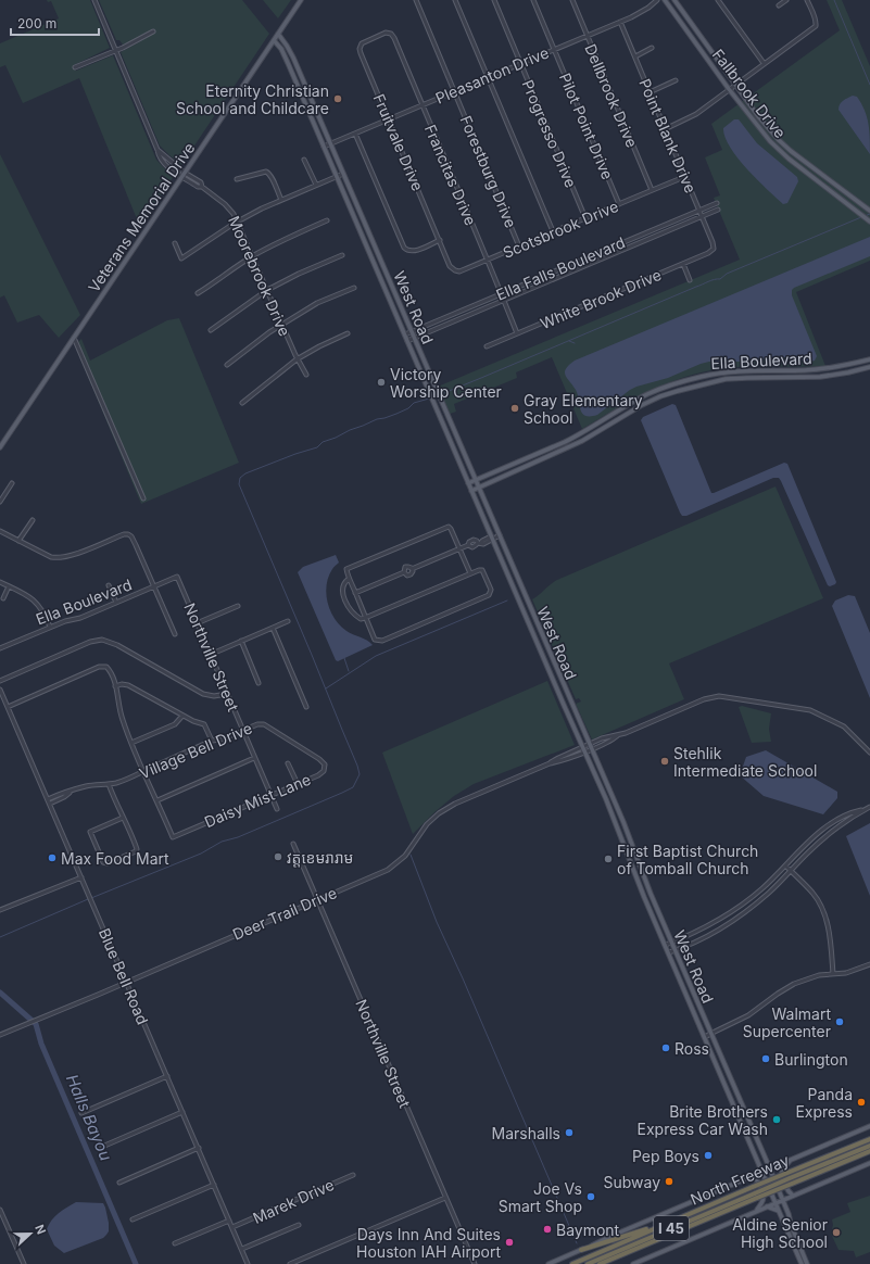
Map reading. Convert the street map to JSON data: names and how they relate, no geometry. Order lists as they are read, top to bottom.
{
  "streets": {
    "highway": ["North Freeway", "I 45"],
    "main road": [
      "Fallbrook Drive",
      "Veterans Memorial Drive",
      "West Road",
      "Ella Boulevard"
    ],
    "street": [
      "Pleasanton Drive",
      "Dellbrook Drive",
      "Pilot Point Drive",
      "Progresso Drive",
      "Point Blank Drive",
      "Fruitvale Drive",
      "Forestburg Drive",
      "Francitas Drive",
      "Scotsbrook Drive",
      "Ella Falls Boulevard",
      "Moorebrook Drive",
      "White Brook Drive",
      "Northville Street",
      "Village Bell Drive",
      "Daisy Mist Lane",
      "Deer Trail Drive",
      "Blue Bell Road",
      "Marek Drive"
    ]
  },
  "crossings": [
    ["Pleasanton Drive", "Dellbrook Drive"],
    ["Pleasanton Drive", "Pilot Point Drive"],
    ["Pleasanton Drive", "Progresso Drive"],
    ["Pleasanton Drive", "Point Blank Drive"],
    ["Pleasanton Drive", "Fruitvale Drive"],
    ["Pleasanton Drive", "Forestburg Drive"],
    ["Pleasanton Drive", "Francitas Drive"],
    ["Pleasanton Drive", "West Road"],
    ["Dellbrook Drive", "Scotsbrook Drive"],
    ["Pilot Point Drive", "Scotsbrook Drive"],
    ["Progresso Drive", "Scotsbrook Drive"],
    ["Point Blank Drive", "Scotsbrook Drive"],
    ["Point Blank Drive", "Ella Falls Boulevard"],
    ["Point Blank Drive", "White Brook Drive"],
    ["Fruitvale Drive", "Francitas Drive"],
    ["Fruitvale Drive", "Scotsbrook Drive"],
    ["Forestburg Drive", "Scotsbrook Drive"],
    ["Francitas Drive", "Scotsbrook Drive"],
    ["Francitas Drive", "Ella Falls Boulevard"],
    ["Francitas Drive", "White Brook Drive"],
    ["Veterans Memorial Drive", "Moorebrook Drive"],
    ["Veterans Memorial Drive", "West Road"],
    ["Ella Falls Boulevard", "West Road"],
    ["West Road", "Ella Boulevard"],
    ["West Road", "Deer Trail Drive"],
    ["Ella Boulevard", "Northville Street"],
    ["Northville Street", "Village Bell Drive"],
    ["Northville Street", "Daisy Mist Lane"],
    ["Northville Street", "Deer Trail Drive"],
    ["Village Bell Drive", "Daisy Mist Lane"],
    ["Village Bell Drive", "Blue Bell Road"],
    ["Deer Trail Drive", "Blue Bell Road"],
    ["Blue Bell Road", "Marek Drive"]
  ],
  "water": ["Halls Bayou"],
  "places": [
    "Eternity Christian School and Childcare",
    "Victory Worship Center",
    "Gray Elementary School",
    "Stehlik Intermediate School",
    "វត្តខេមរារាម",
    "Max Food Mart",
    "First Baptist Church of Tomball Church",
    "Walmart Supercenter",
    "Ross",
    "Burlington",
    "Panda Express",
    "Brite Brothers Express Car Wash",
    "Marshalls",
    "Pep Boys",
    "Subway",
    "Joe Vs Smart Shop",
    "Baymont",
    "Aldine Senior High School",
    "Days Inn And Suites Houston IAH Airport"
  ],
  "scale_bar": "200 m",
  "north": "right"
}
